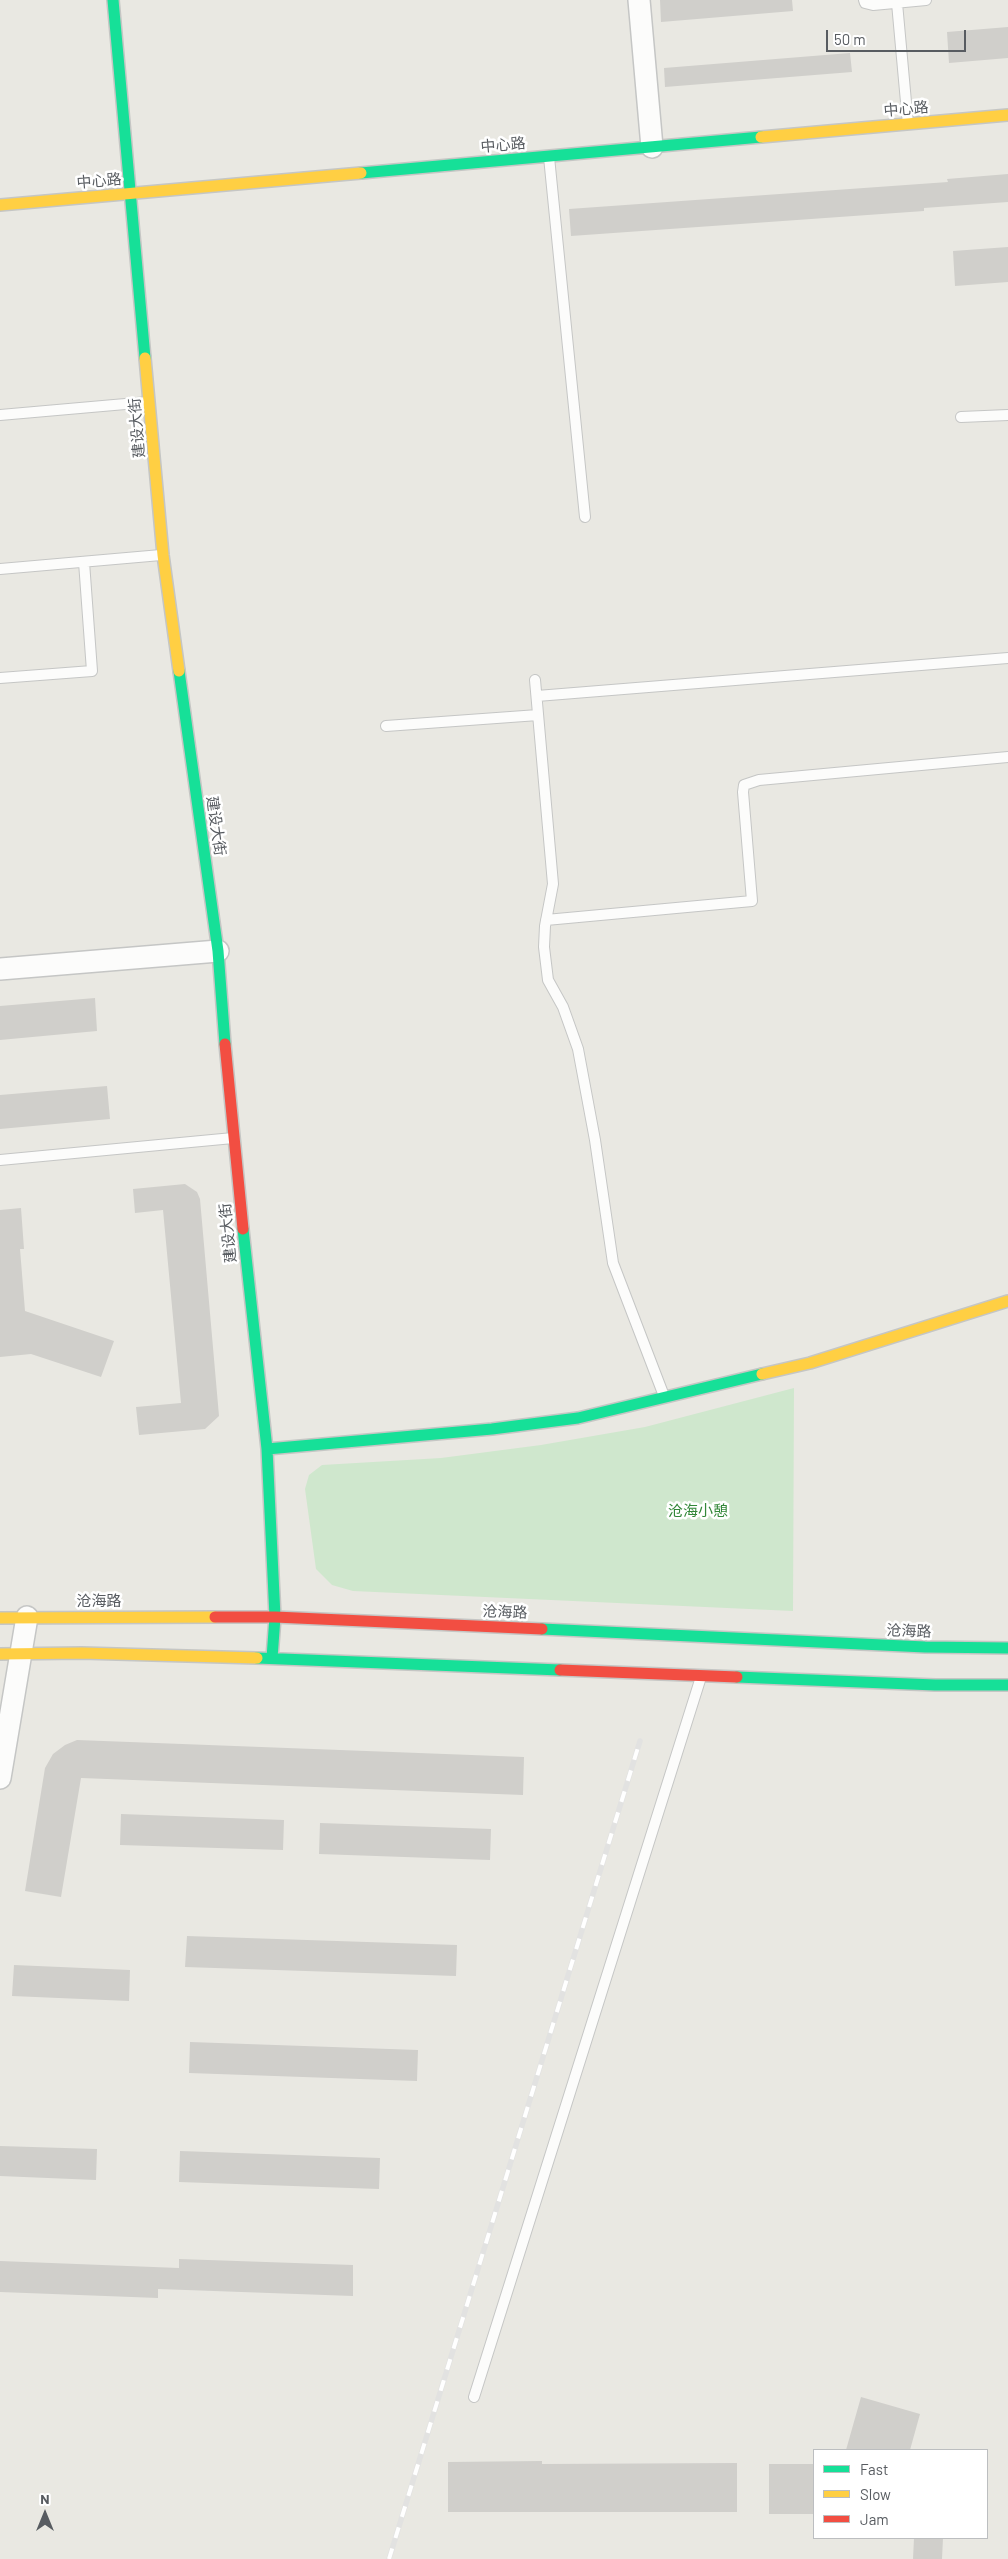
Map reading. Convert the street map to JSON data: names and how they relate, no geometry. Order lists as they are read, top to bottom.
{
  "streets": {
    "street": ["中心路", "建设大街", "沧海路"]
  },
  "crossings": [
    ["中心路", "建设大街"],
    ["建设大街", "沧海路"]
  ],
  "parks": ["沧海小憩"],
  "legend": ["Fast", "Slow", "Jam"],
  "scale_bar": "50 m",
  "north": "top"
}
